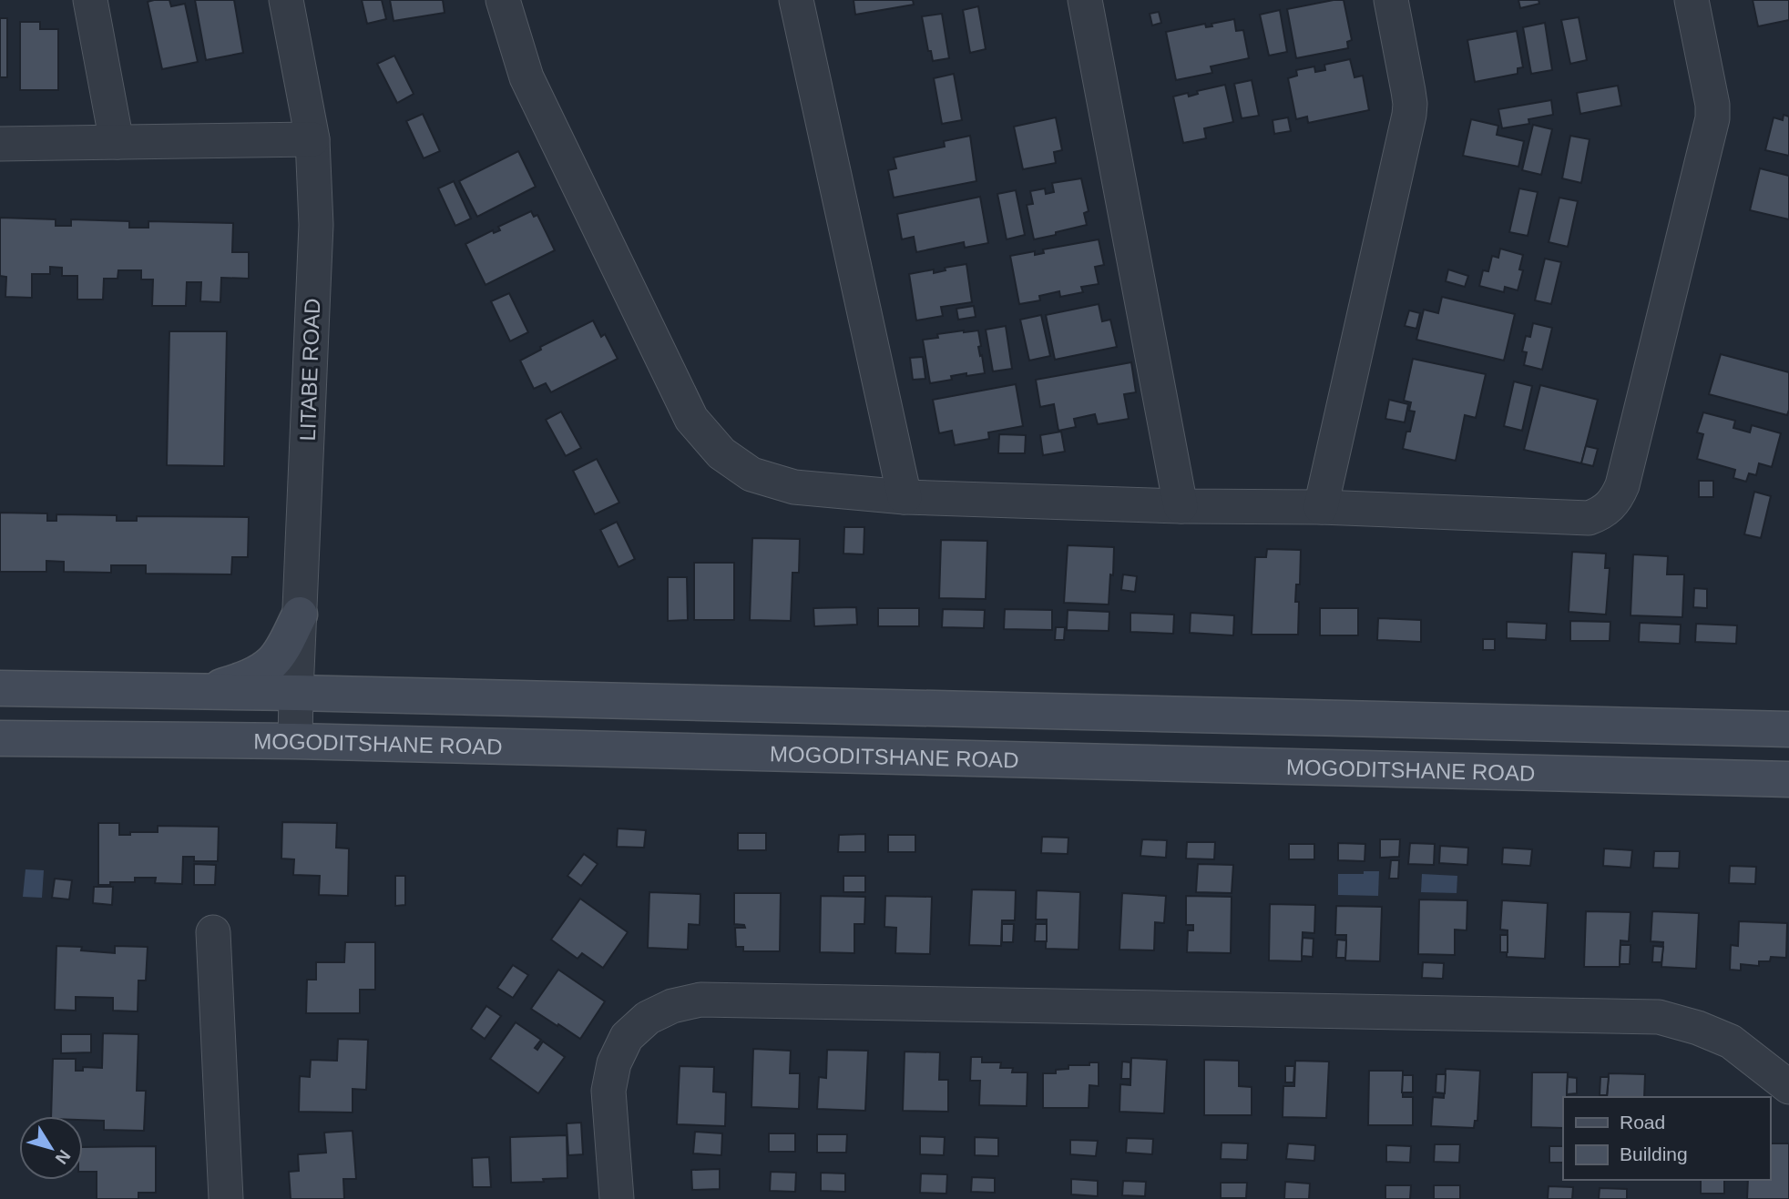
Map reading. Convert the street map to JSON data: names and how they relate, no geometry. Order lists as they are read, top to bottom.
{
  "streets": {
    "main road": ["MOGODITSHANE ROAD"],
    "street": ["LITABE ROAD"]
  },
  "crossings": [
    ["LITABE ROAD", "MOGODITSHANE ROAD"]
  ],
  "legend": ["Road", "Building"],
  "north": "bottom right"
}
